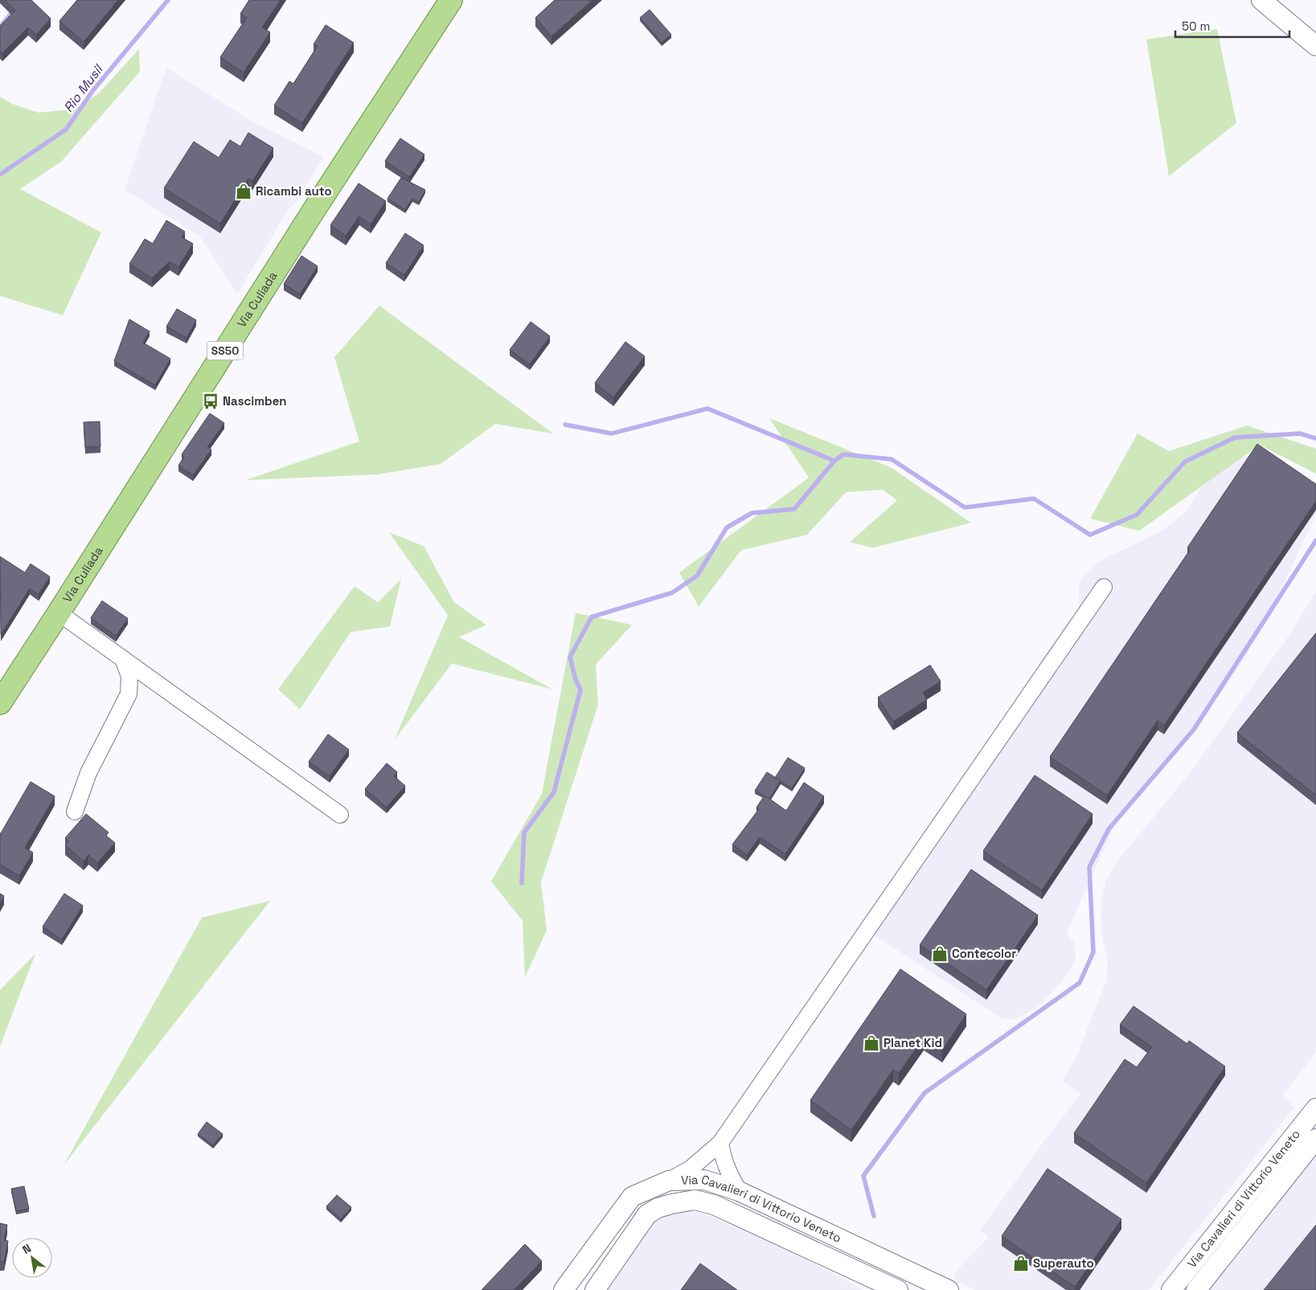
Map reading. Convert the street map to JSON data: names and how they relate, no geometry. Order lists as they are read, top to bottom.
{
  "streets": {
    "main road": ["Via Culiada", "SS50"],
    "street": ["Via Cavalieri di Vittorio Veneto"]
  },
  "water": ["Rio Musil"],
  "places": {
    "shop": [
      "Ricambi auto",
      "Contecolor",
      "Planet Kid",
      "Superauto"
    ],
    "bus stop": ["Nascimben"]
  },
  "scale_bar": "50 m",
  "north": "top left"
}
